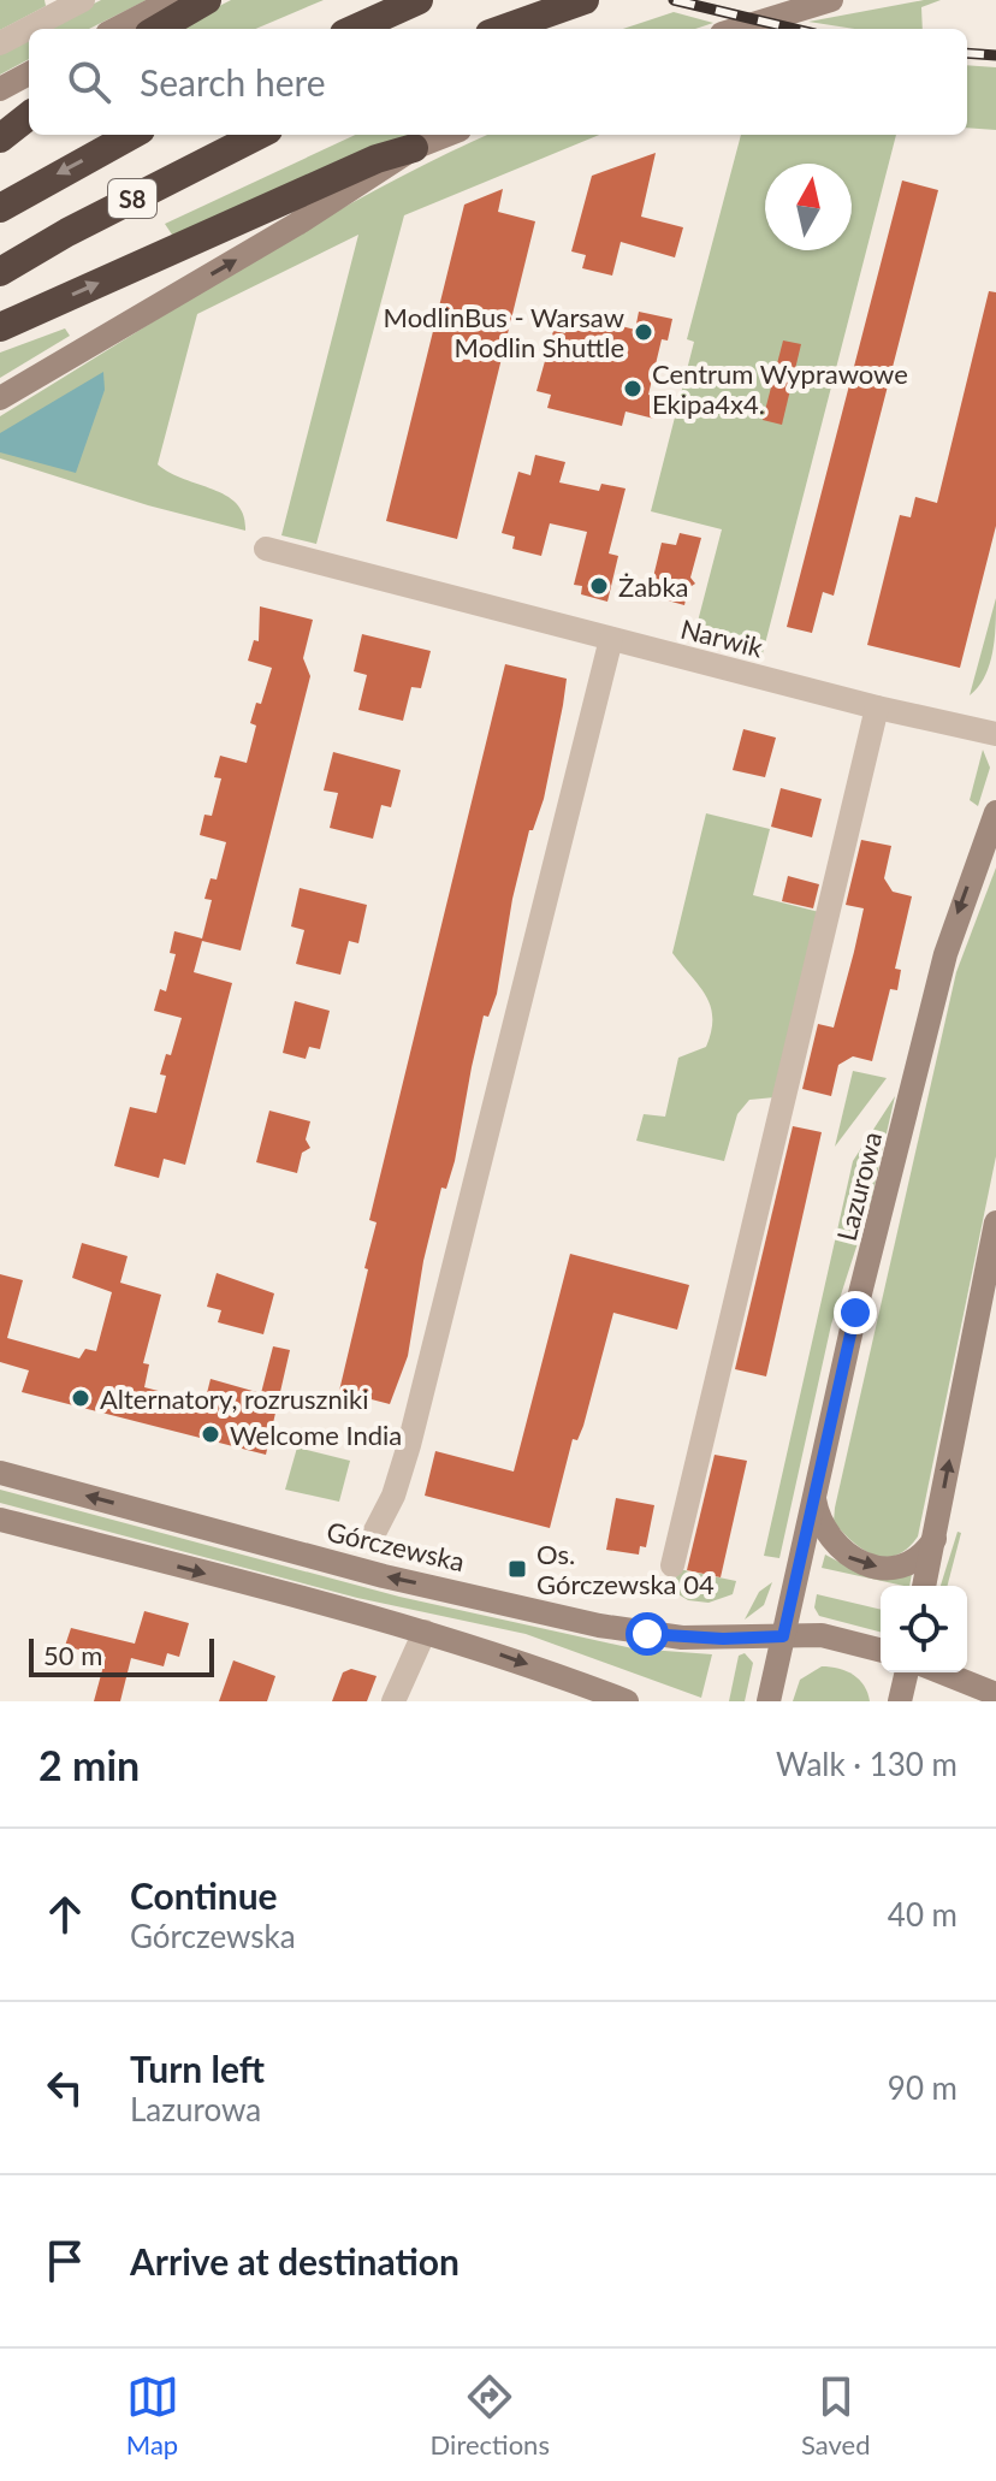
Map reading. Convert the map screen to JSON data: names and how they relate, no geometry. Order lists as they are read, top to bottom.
{
  "streets": {
    "highway": ["S8"],
    "main road": ["Lazurowa", "Górczewska"],
    "street": ["Narwik"]
  },
  "crossings": [
    ["Lazurowa", "Górczewska"]
  ],
  "places": {
    "other": [
      "ModlinBus - Warsaw Modlin Shuttle",
      "Centrum Wyprawowe Ekipa4x4.",
      "Żabka",
      "Alternatory, rozruszniki",
      "Welcome India"
    ],
    "transit": ["Os. Górczewska 04"]
  },
  "scale_bar": "50 m",
  "north": "top",
  "page": {
    "search": "Search here",
    "scale": "50 m",
    "heading": ["2 min", "Walk · 130 m"],
    "list": [
      ["Continue", "Górczewska", "40 m"],
      ["Turn left", "Lazurowa", "90 m"],
      "Arrive at destination"
    ],
    "nav": ["Map", "Directions", "Saved"]
  }
}
